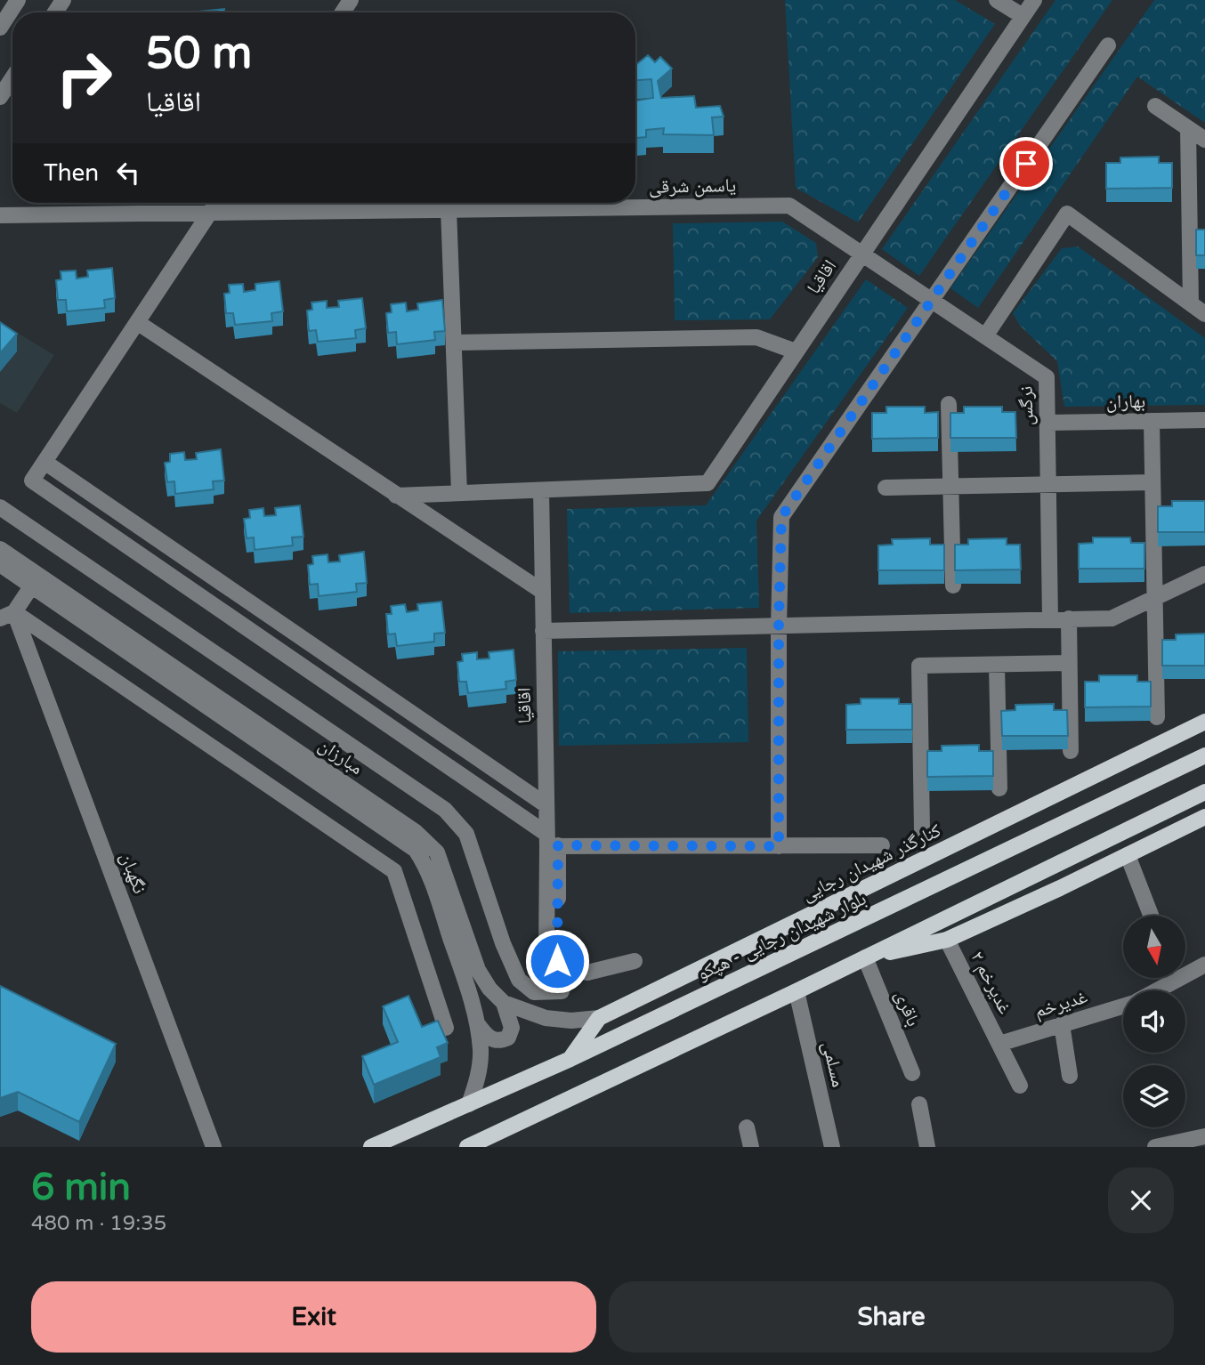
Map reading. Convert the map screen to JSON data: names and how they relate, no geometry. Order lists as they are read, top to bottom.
{
  "streets": {
    "main road": ["کنارگذر شهیدان رجایی", "بلوار شهیدان رجایی - هپکو"],
    "street": [
      "یاسمن شرقی",
      "اقاقیا",
      "بهاران",
      "نرگس",
      "مبارزان",
      "نگهبان",
      "غدیرخم ۲",
      "غدیرخم",
      "باقری",
      "مسلمی"
    ]
  },
  "crossings": [
    ["یاسمن شرقی", "اقاقیا"],
    ["یاسمن شرقی", "نرگس"],
    ["اقاقیا", "نرگس"],
    ["بهاران", "نرگس"],
    ["مبارزان", "بلوار شهیدان رجایی - هپکو"],
    ["کنارگذر شهیدان رجایی", "بلوار شهیدان رجایی - هپکو"],
    ["غدیرخم ۲", "غدیرخم"]
  ],
  "north": "bottom",
  "page": {
    "turn": ["50 m", "اقاقیا"],
    "then": "Then",
    "heading": ["6 min", "480 m · 19:35"],
    "buttons": ["Exit", "Share"]
  }
}
